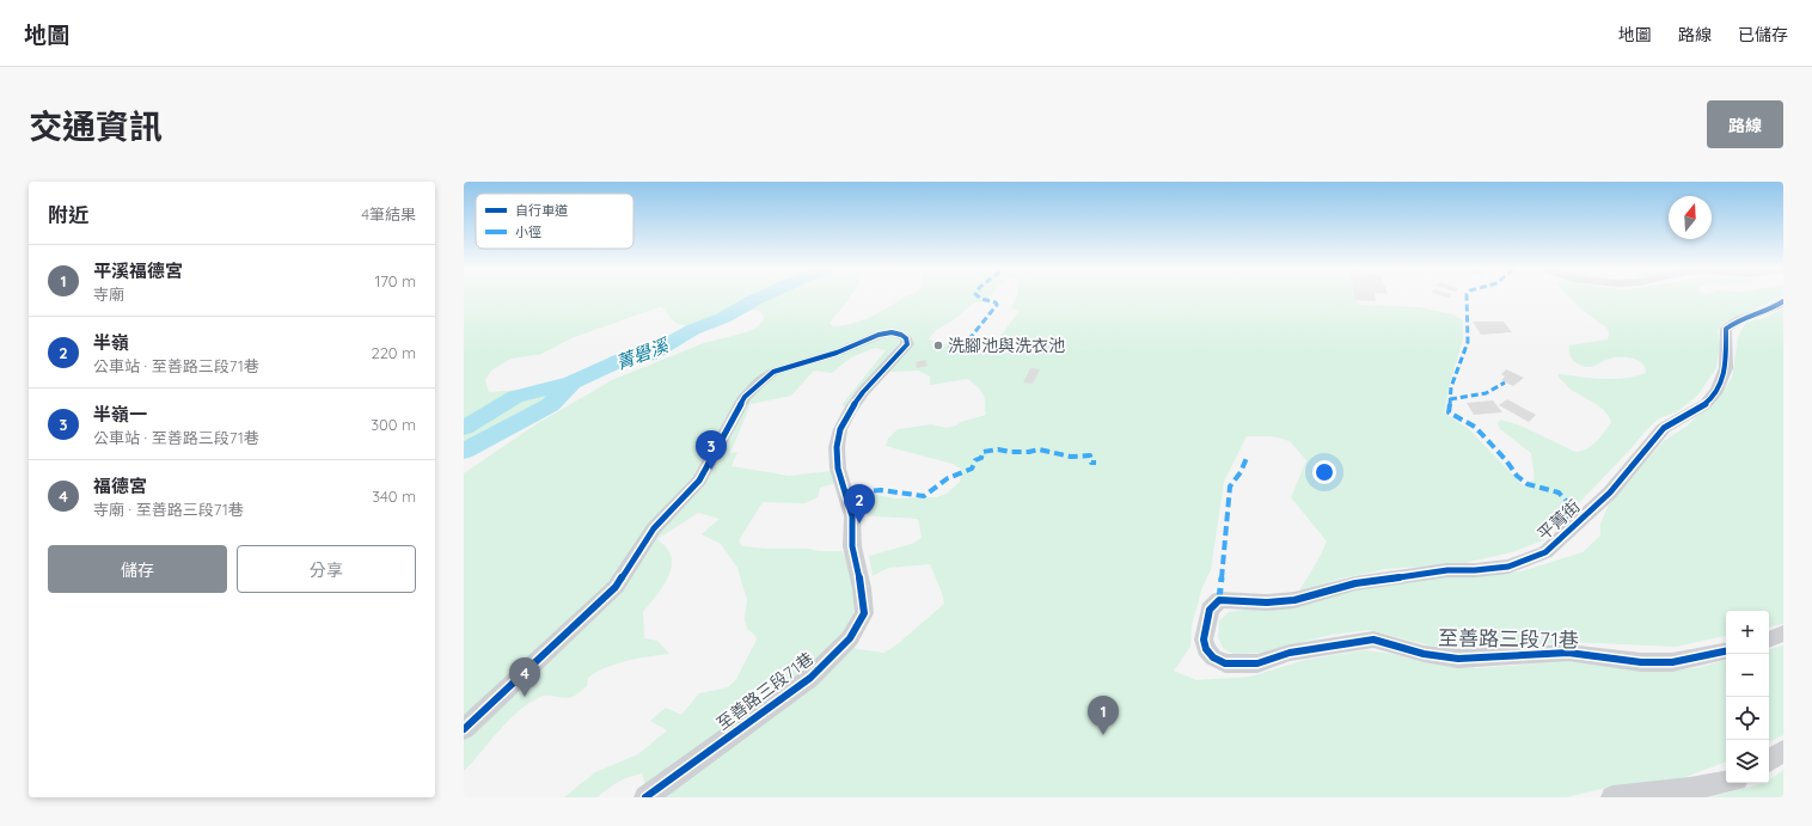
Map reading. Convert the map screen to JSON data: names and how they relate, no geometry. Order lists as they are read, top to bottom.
{
  "streets": {
    "street": ["平菁街", "至善路三段71巷"]
  },
  "crossings": [
    ["平菁街", "至善路三段71巷"]
  ],
  "water": ["菁礐溪"],
  "places": ["洗腳池與洗衣池"],
  "legend": ["自行車道", "小徑"],
  "north": "top",
  "page": {
    "header": "地圖",
    "nav": ["地圖", "路線", "已儲存"],
    "title": "交通資訊",
    "buttons": [
      "路線",
      ["儲存", "分享"]
    ],
    "heading": ["附近", "4筆結果"],
    "list": [
      {
        "mark": "1",
        "name": "平溪福德宮",
        "note": "寺廟",
        "value": "170 m"
      },
      {
        "mark": "2",
        "name": "半嶺",
        "note": "公車站 · 至善路三段71巷",
        "value": "220 m"
      },
      {
        "mark": "3",
        "name": "半嶺一",
        "note": "公車站 · 至善路三段71巷",
        "value": "300 m"
      },
      {
        "mark": "4",
        "name": "福德宮",
        "note": "寺廟 · 至善路三段71巷",
        "value": "340 m"
      }
    ],
    "pins": [
      "3",
      "2",
      "4",
      "1"
    ],
    "map_buttons": ["+", "−"]
  }
}
